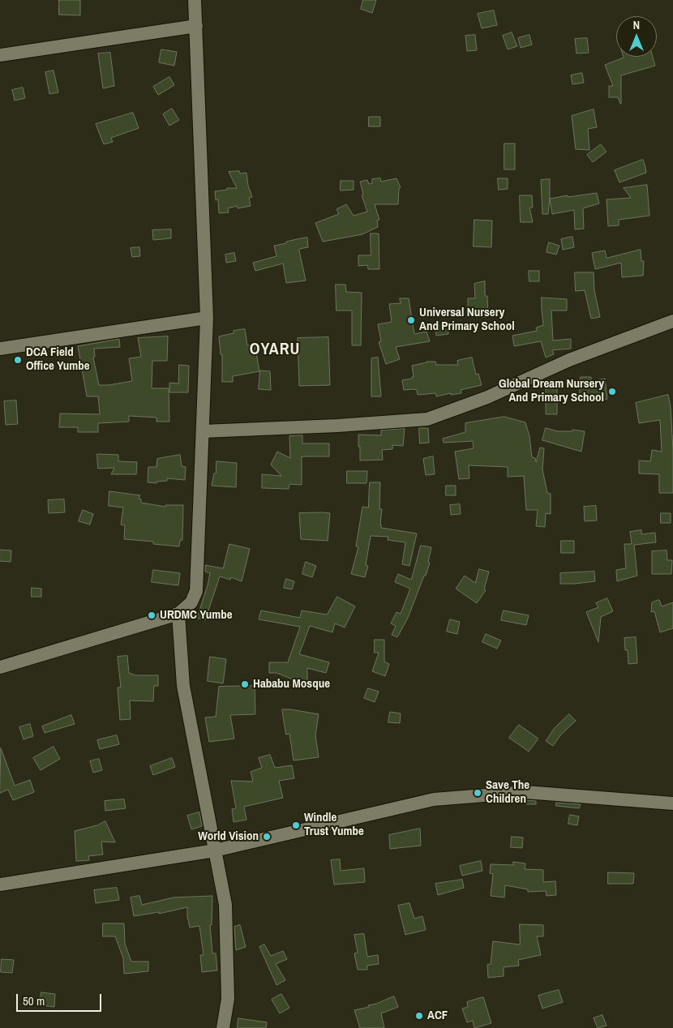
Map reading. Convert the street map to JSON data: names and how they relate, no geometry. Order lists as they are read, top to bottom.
{
  "districts": ["OYARU"],
  "places": [
    "Universal Nursery And Primary School",
    "DCA Field Office Yumbe",
    "Global Dream Nursery And Primary School",
    "URDMC Yumbe",
    "Hababu Mosque",
    "Save The Children",
    "Windle Trust Yumbe",
    "World Vision",
    "ACF"
  ],
  "scale_bar": "50 m",
  "north": "top"
}
